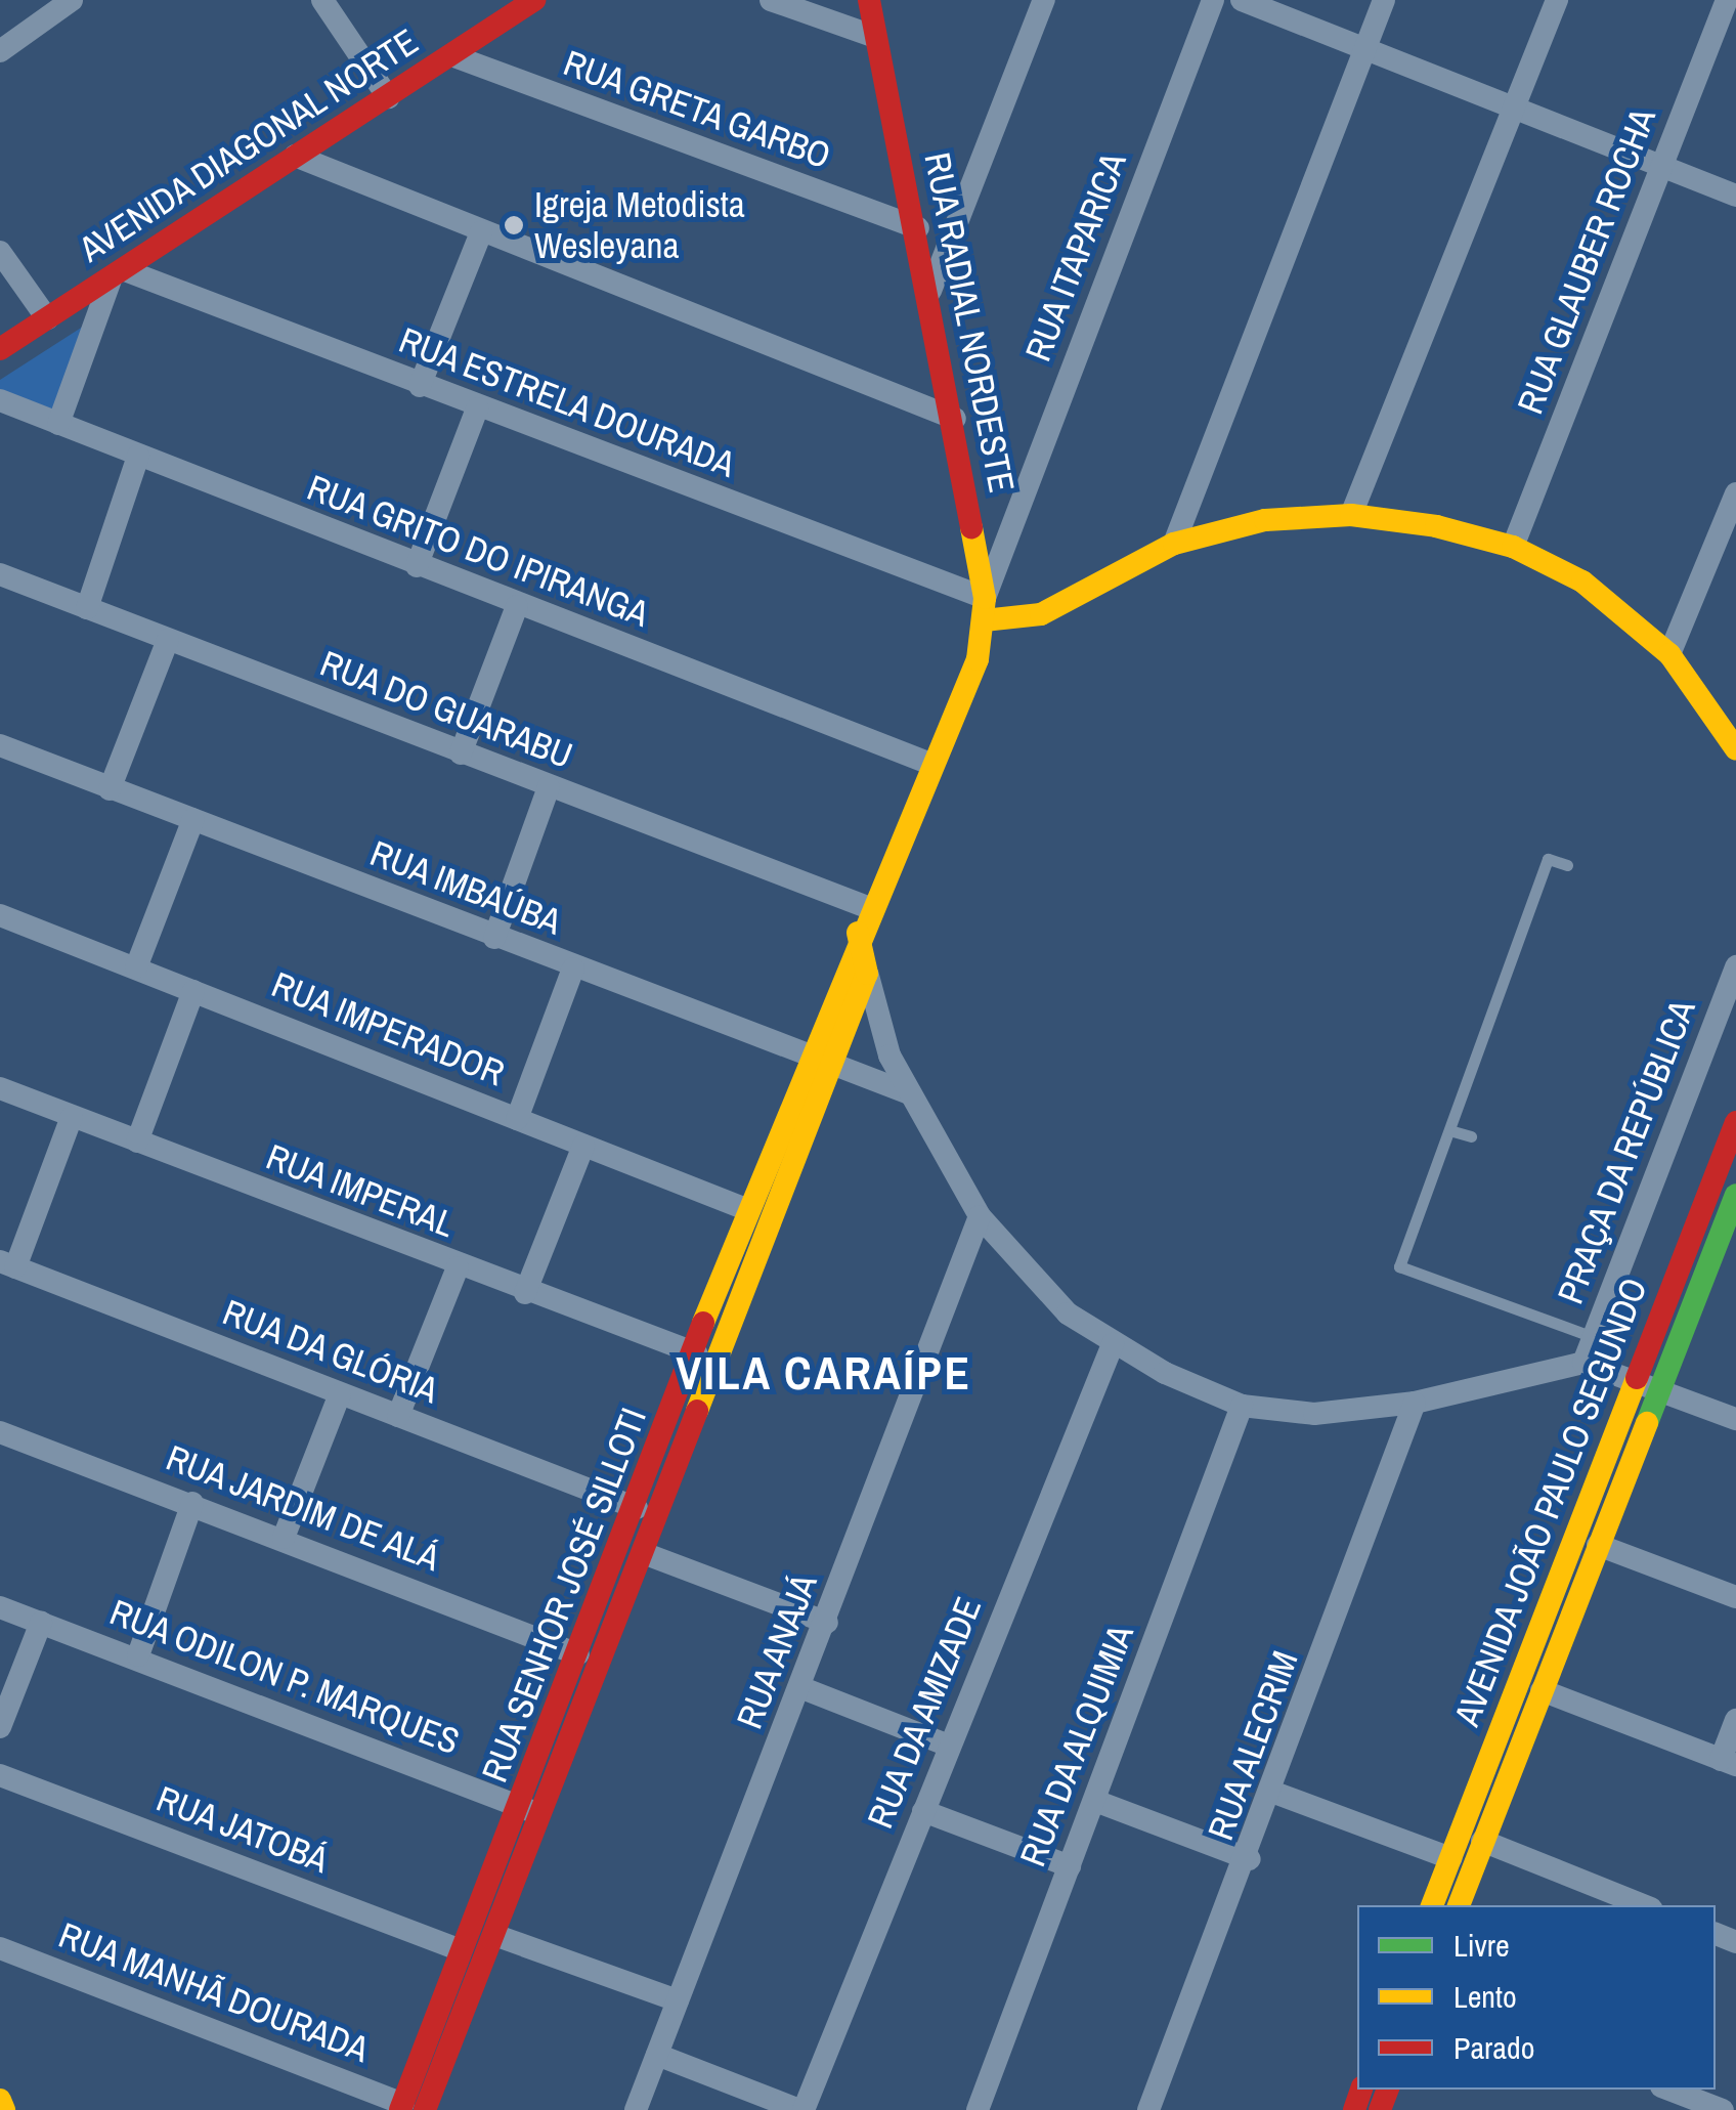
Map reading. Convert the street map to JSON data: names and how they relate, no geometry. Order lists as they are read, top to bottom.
{
  "streets": {
    "street": [
      "RUA GRETA GARBO",
      "AVENIDA DIAGONAL NORTE",
      "RUA ITAPARICA",
      "RUA GLAUBER ROCHA",
      "RUA RADIAL NORDESTE",
      "RUA ESTRELA DOURADA",
      "RUA GRITO DO IPIRANGA",
      "RUA DO GUARABU",
      "RUA IMBAÚBA",
      "RUA IMPERADOR",
      "PRAÇA DA REPÚBLICA",
      "RUA IMPERAL",
      "RUA DA GLÓRIA",
      "AVENIDA JOÃO PAULO SEGUNDO",
      "RUA JARDIM DE ALÁ",
      "RUA SENHOR JOSÉ SILLOTI",
      "RUA ANAJÁ",
      "RUA ODILON P. MARQUES",
      "RUA DA AMIZADE",
      "RUA DA ALQUIMIA",
      "RUA ALECRIM",
      "RUA JATOBÁ",
      "RUA MANHÃ DOURADA"
    ]
  },
  "crossings": [
    ["RUA GRETA GARBO", "AVENIDA DIAGONAL NORTE"],
    ["RUA GRETA GARBO", "RUA RADIAL NORDESTE"],
    ["AVENIDA DIAGONAL NORTE", "RUA ESTRELA DOURADA"],
    ["RUA ITAPARICA", "RUA RADIAL NORDESTE"],
    ["RUA ITAPARICA", "RUA ESTRELA DOURADA"],
    ["RUA RADIAL NORDESTE", "RUA ESTRELA DOURADA"],
    ["RUA RADIAL NORDESTE", "RUA SENHOR JOSÉ SILLOTI"],
    ["RUA GRITO DO IPIRANGA", "RUA SENHOR JOSÉ SILLOTI"],
    ["RUA DO GUARABU", "RUA SENHOR JOSÉ SILLOTI"],
    ["RUA IMBAÚBA", "PRAÇA DA REPÚBLICA"],
    ["RUA IMBAÚBA", "RUA SENHOR JOSÉ SILLOTI"],
    ["RUA IMPERADOR", "RUA SENHOR JOSÉ SILLOTI"],
    ["PRAÇA DA REPÚBLICA", "AVENIDA JOÃO PAULO SEGUNDO"],
    ["PRAÇA DA REPÚBLICA", "RUA SENHOR JOSÉ SILLOTI"],
    ["PRAÇA DA REPÚBLICA", "RUA ANAJÁ"],
    ["PRAÇA DA REPÚBLICA", "RUA DA AMIZADE"],
    ["PRAÇA DA REPÚBLICA", "RUA DA ALQUIMIA"],
    ["PRAÇA DA REPÚBLICA", "RUA ALECRIM"],
    ["RUA IMPERAL", "RUA SENHOR JOSÉ SILLOTI"],
    ["RUA DA GLÓRIA", "RUA SENHOR JOSÉ SILLOTI"],
    ["RUA JARDIM DE ALÁ", "RUA SENHOR JOSÉ SILLOTI"],
    ["RUA SENHOR JOSÉ SILLOTI", "RUA ODILON P. MARQUES"],
    ["RUA SENHOR JOSÉ SILLOTI", "RUA JATOBÁ"],
    ["RUA SENHOR JOSÉ SILLOTI", "RUA MANHÃ DOURADA"]
  ],
  "districts": ["VILA CARAÍPE"],
  "places": ["Igreja Metodista Wesleyana"],
  "legend": ["Livre", "Lento", "Parado"]
}
